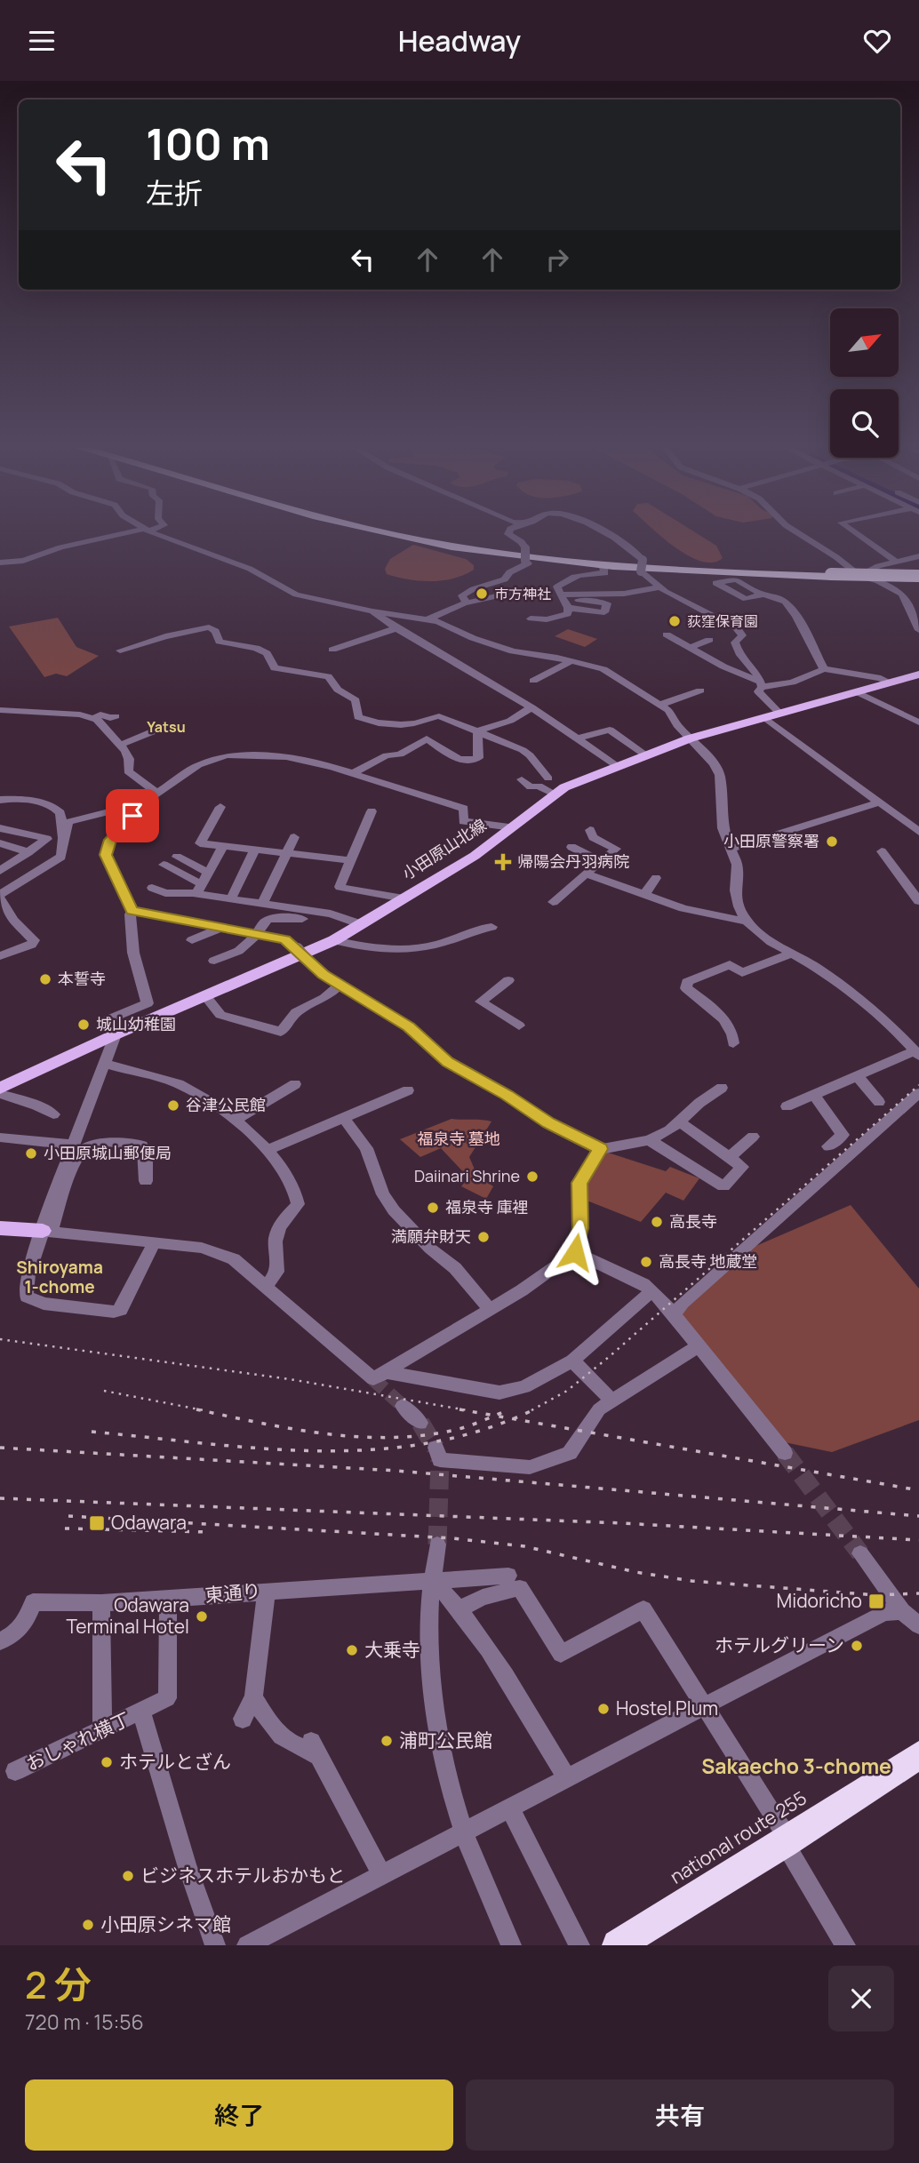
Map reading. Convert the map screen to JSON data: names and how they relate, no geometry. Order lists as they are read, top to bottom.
{
  "streets": {
    "highway": ["national route 255"],
    "main road": ["小田原山北線"],
    "street": ["東通り", "おしゃれ横丁"]
  },
  "crossings": [
    ["東通り", "おしゃれ横丁"]
  ],
  "districts": ["Yatsu", "Shiroyama 1-chome", "Sakaecho 3-chome"],
  "parks": ["福泉寺 墓地"],
  "places": {
    "other": [
      "市方神社",
      "荻窪保育園",
      "小田原警察署",
      "本誓寺",
      "城山幼稚園",
      "谷津公民館",
      "小田原城山郵便局",
      "Daiinari Shrine",
      "福泉寺 庫裡",
      "高長寺",
      "満願弁財天",
      "高長寺 地蔵堂",
      "Odawara Terminal Hotel",
      "ホテルグリーン",
      "大乗寺",
      "Hostel Plum",
      "浦町公民館",
      "ホテルとざん",
      "ビジネスホテルおかもと",
      "小田原シネマ館"
    ],
    "health": ["帰陽会丹羽病院"],
    "transit": ["Odawara", "Midoricho"]
  },
  "north": "top right",
  "page": {
    "header": "Headway",
    "turn": ["100 m", "左折"],
    "heading": ["2 分", "720 m · 15:56"],
    "buttons": ["終了", "共有"]
  }
}
